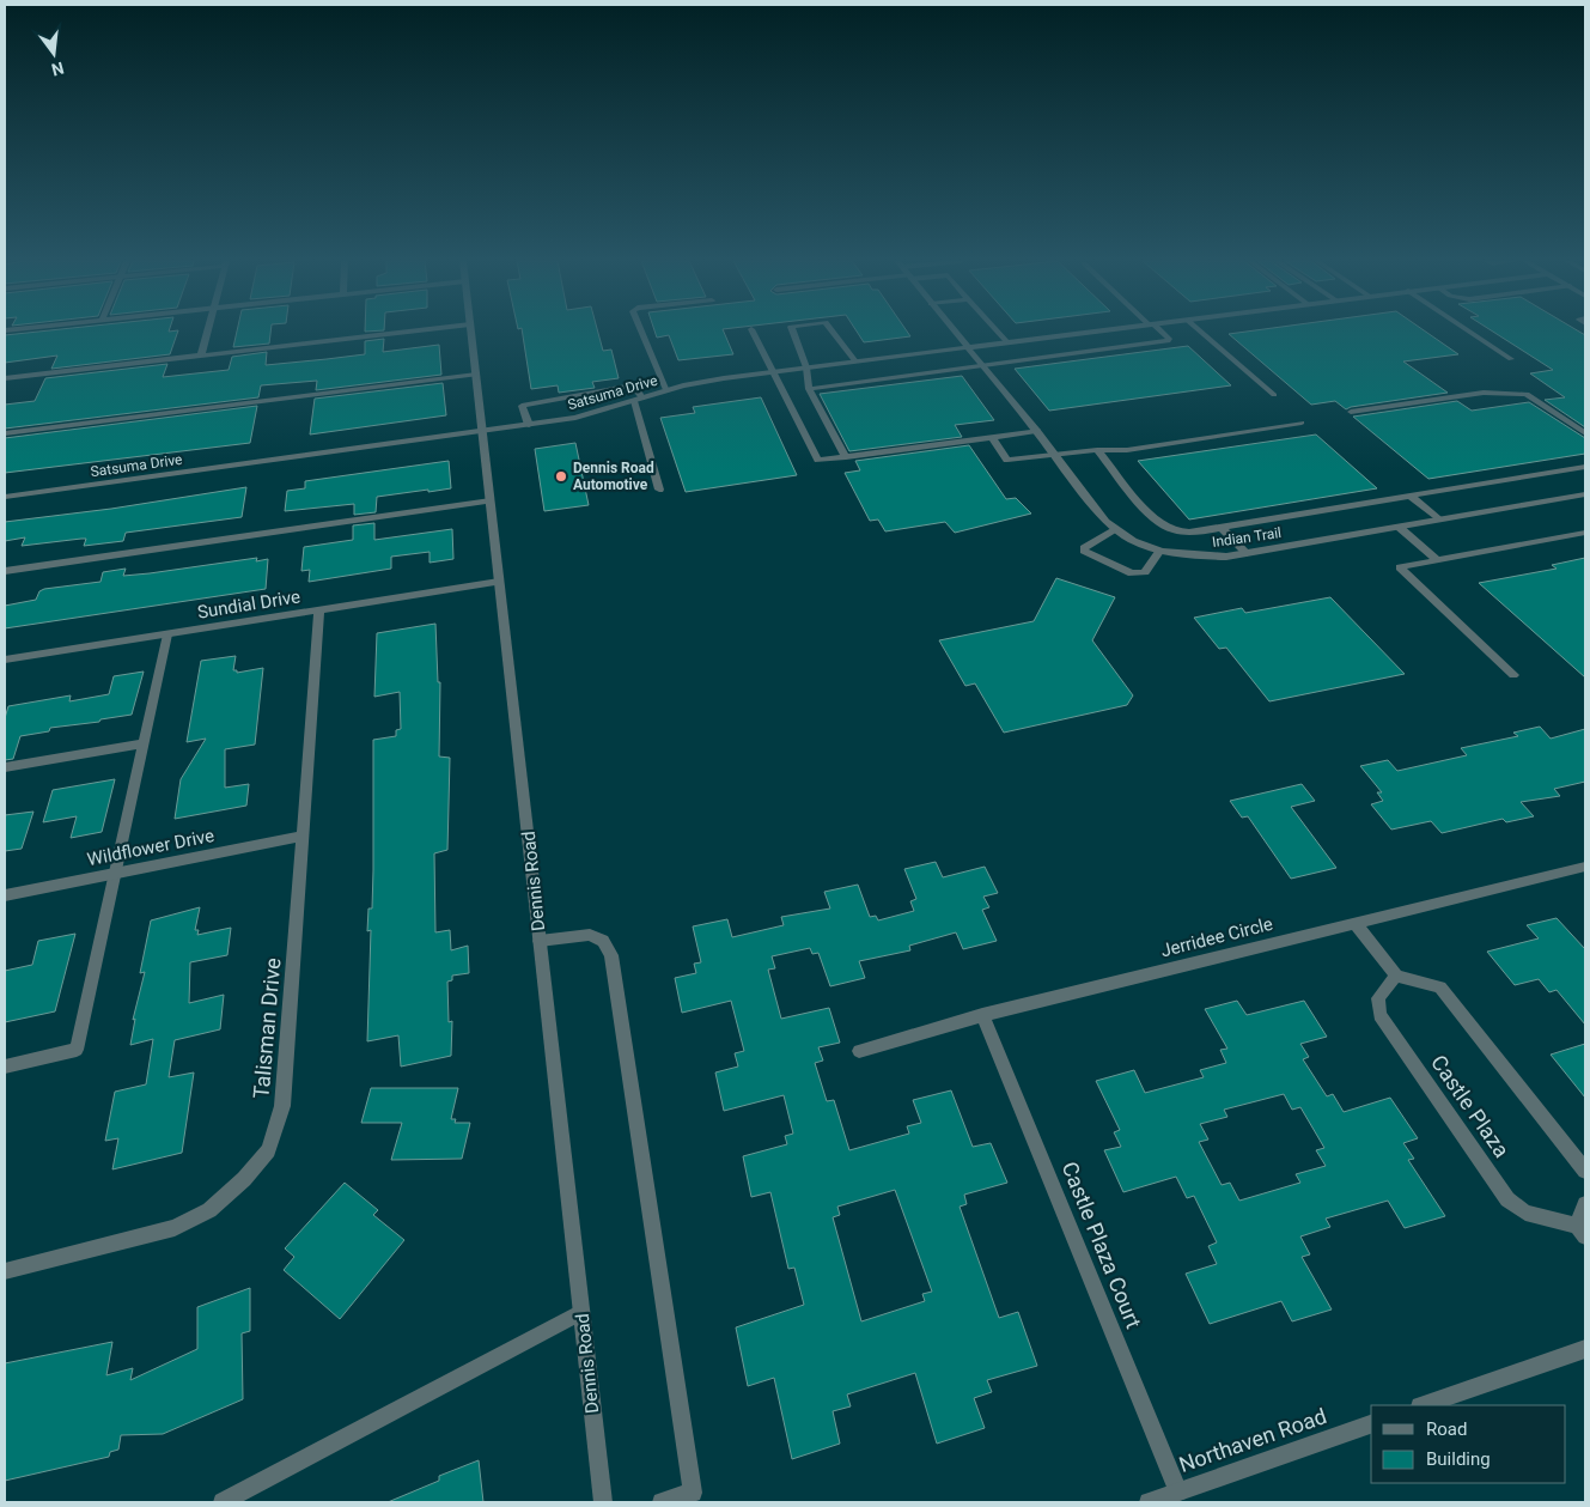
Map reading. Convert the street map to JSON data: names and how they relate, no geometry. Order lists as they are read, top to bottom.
{
  "streets": {
    "street": [
      "Satsuma Drive",
      "Indian Trail",
      "Sundial Drive",
      "Wildflower Drive",
      "Dennis Road",
      "Jerridee Circle",
      "Talisman Drive",
      "Castle Plaza",
      "Castle Plaza Court",
      "Northaven Road"
    ]
  },
  "crossings": [
    ["Satsuma Drive", "Indian Trail"],
    ["Satsuma Drive", "Dennis Road"],
    ["Sundial Drive", "Dennis Road"],
    ["Sundial Drive", "Talisman Drive"],
    ["Wildflower Drive", "Talisman Drive"],
    ["Jerridee Circle", "Castle Plaza Court"],
    ["Castle Plaza Court", "Northaven Road"]
  ],
  "places": ["Dennis Road Automotive"],
  "legend": ["Road", "Building"],
  "north": "bottom"
}
